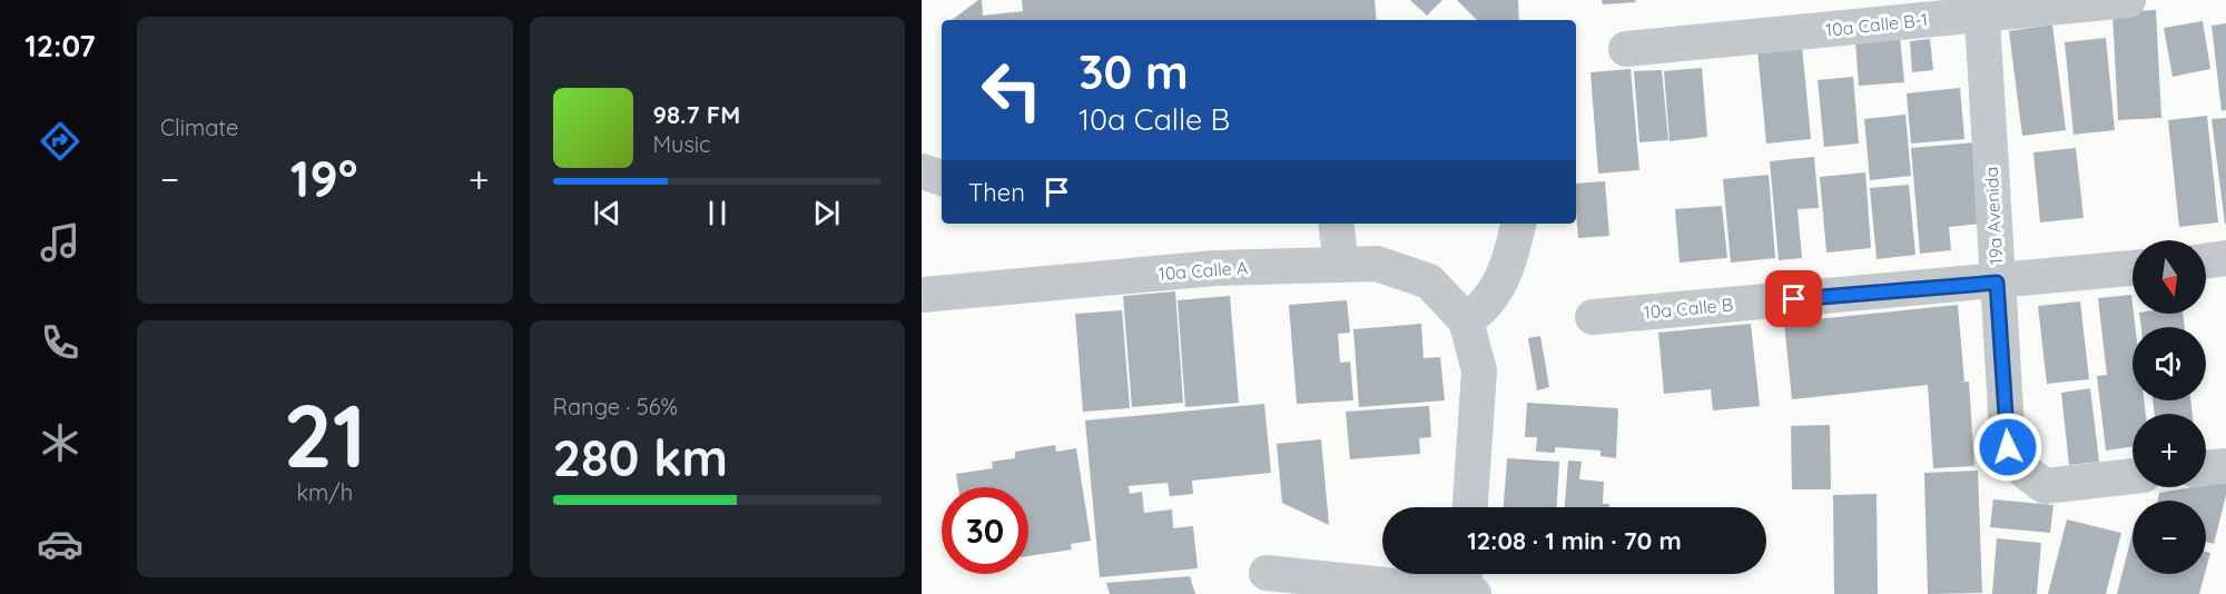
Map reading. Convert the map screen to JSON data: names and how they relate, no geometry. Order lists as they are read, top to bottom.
{
  "streets": {
    "street": [
      "10a Calle B-1",
      "19a Avenida",
      "10a Calle A",
      "10a Calle B"
    ]
  },
  "crossings": [
    ["10a Calle B-1", "19a Avenida"],
    ["19a Avenida", "10a Calle B"]
  ],
  "north": "bottom",
  "page": {
    "tabs": "12:07",
    "tile": [
      "Climate",
      ["21", "km/h"],
      ["Range · 56%", "280 km"]
    ],
    "turn": ["30 m", "10a Calle B"],
    "song": ["98.7 FM", "Music"],
    "heat": ["−", "19°", "+"],
    "then": "Then",
    "map_buttons": ["+", "−"],
    "limit": "30",
    "trip": "12:08 · 1 min · 70 m"
  }
}
